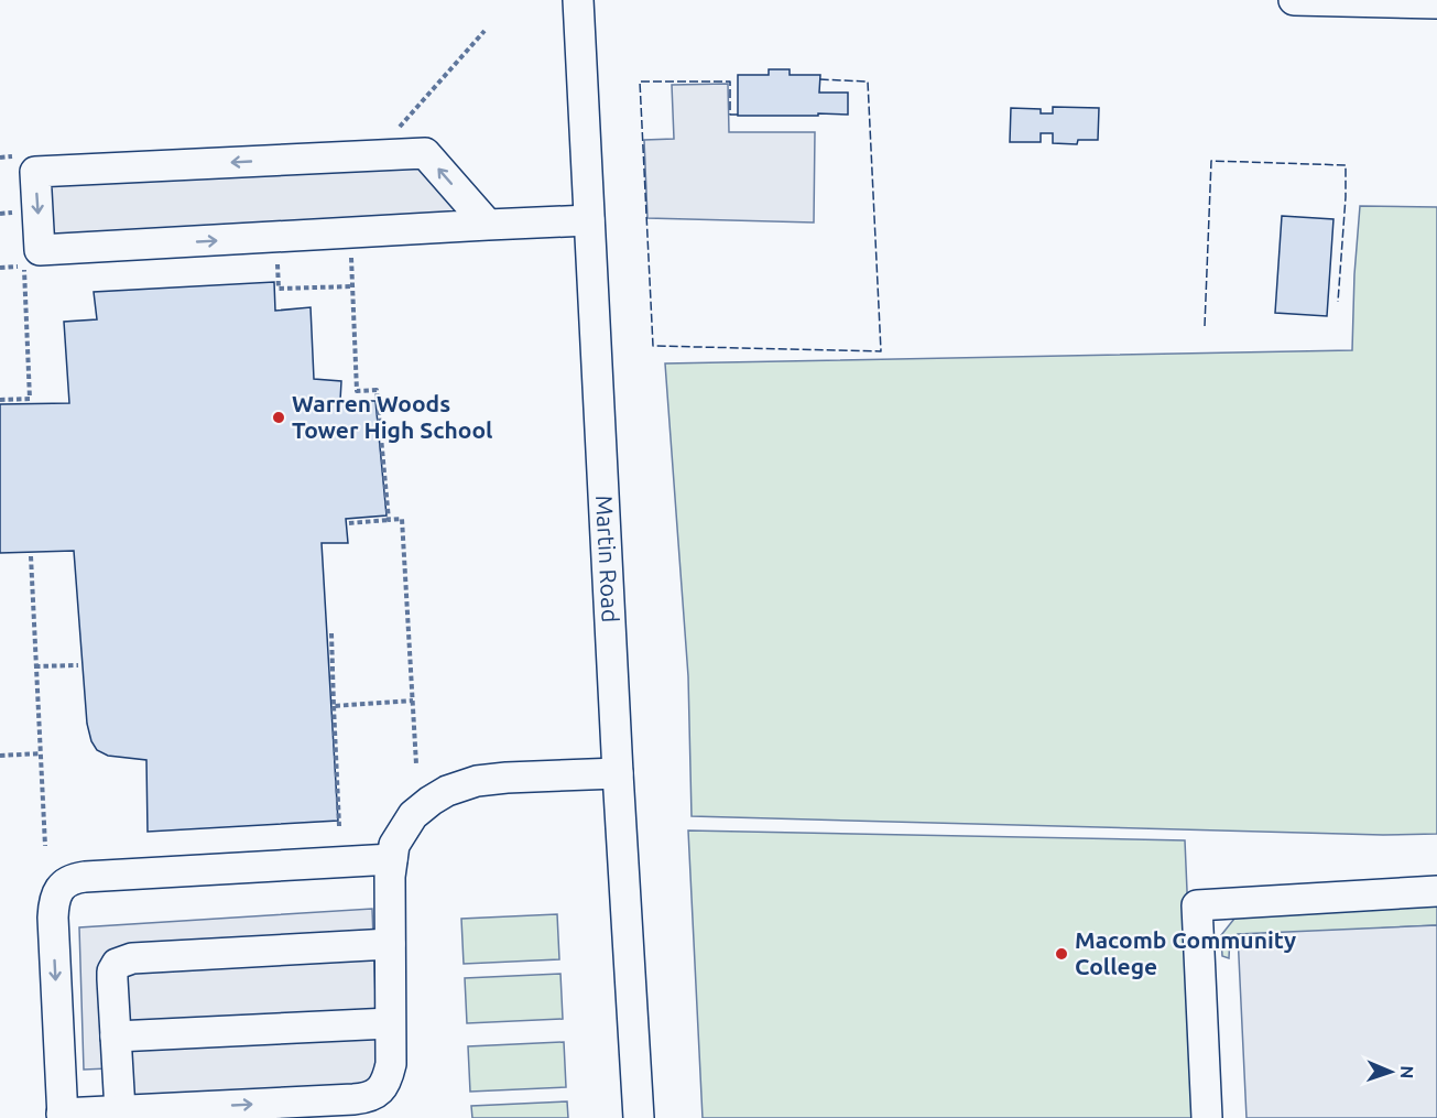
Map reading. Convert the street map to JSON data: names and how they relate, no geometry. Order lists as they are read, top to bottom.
{
  "streets": {
    "street": ["Martin Road"]
  },
  "places": ["Warren Woods Tower High School", "Macomb Community College"],
  "north": "right"
}
